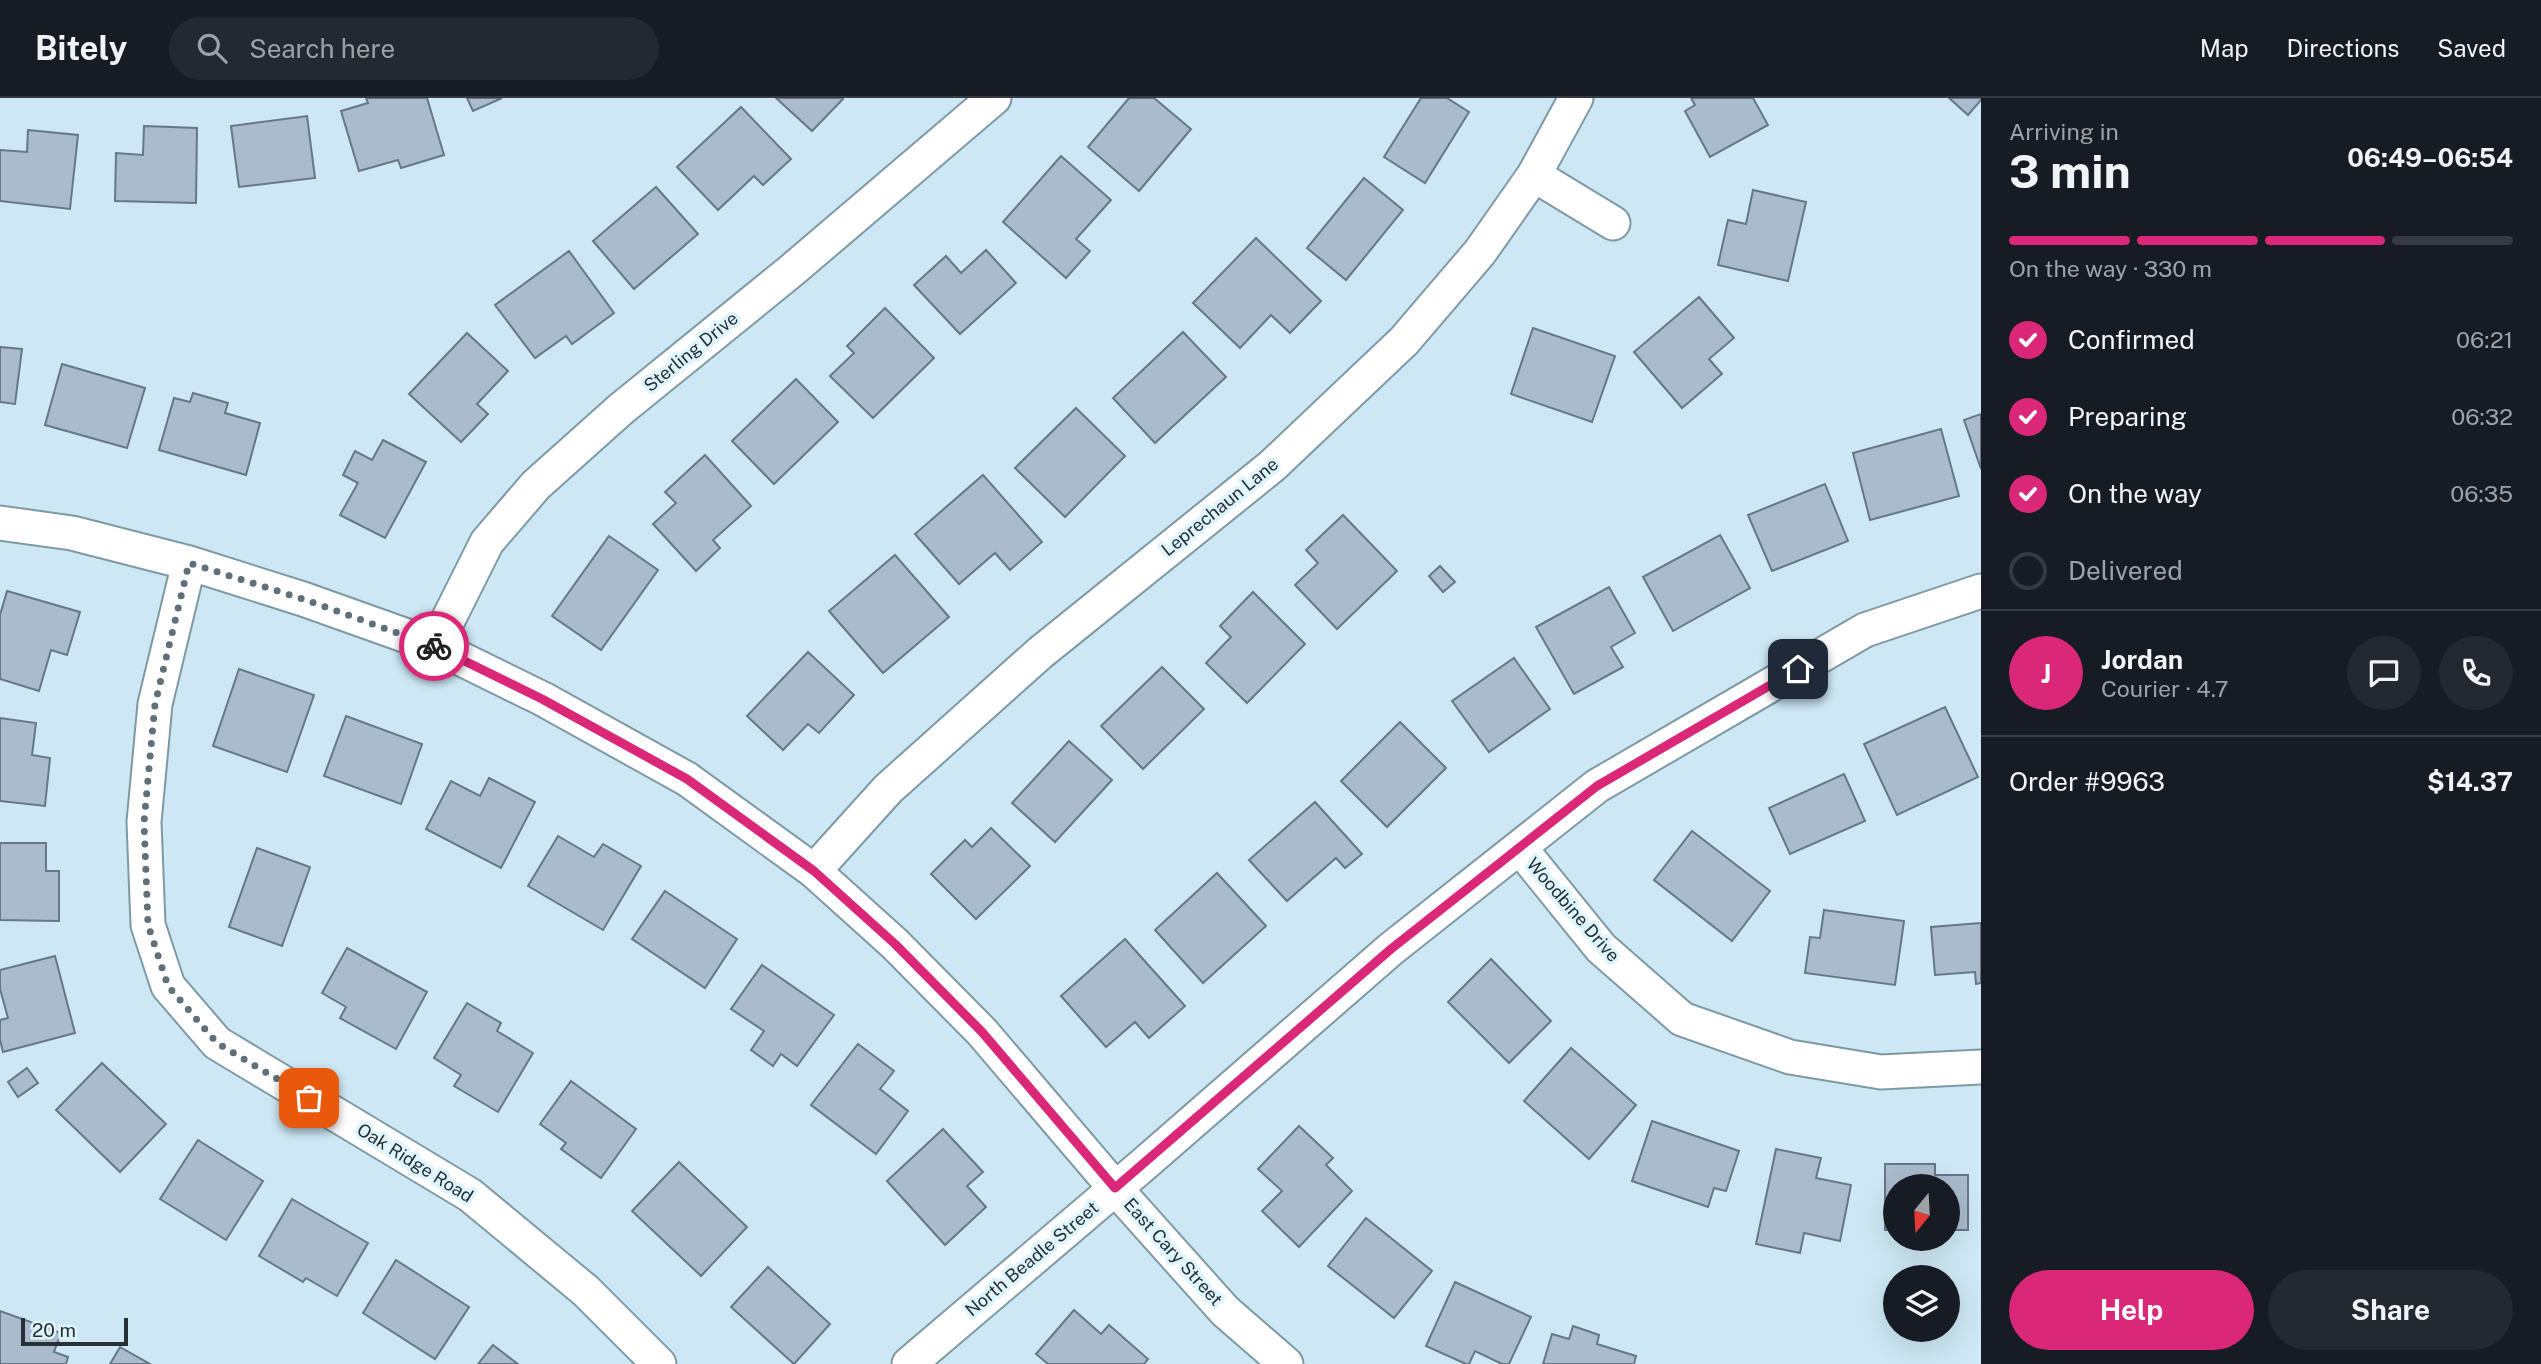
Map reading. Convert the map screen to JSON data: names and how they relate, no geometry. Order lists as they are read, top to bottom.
{
  "streets": {
    "street": [
      "Sterling Drive",
      "Leprechaun Lane",
      "Woodbine Drive",
      "Oak Ridge Road",
      "East Cary Street",
      "North Beadle Street"
    ]
  },
  "crossings": [
    ["Sterling Drive", "East Cary Street"],
    ["Leprechaun Lane", "East Cary Street"],
    ["Woodbine Drive", "North Beadle Street"],
    ["Oak Ridge Road", "East Cary Street"],
    ["East Cary Street", "North Beadle Street"]
  ],
  "scale_bar": "20 m",
  "north": "bottom",
  "page": {
    "header": "Bitely",
    "search": "Search here",
    "nav": ["Map", "Directions", "Saved"],
    "heading": ["3 min", "Arriving in", "06:49–06:54"],
    "panel": [
      "Jordan",
      "Courier · 4.7",
      "Order #9963",
      "$14.37"
    ],
    "bar": "On the way · 330 m",
    "list": [
      ["Confirmed", "06:21"],
      ["Preparing", "06:32"],
      ["On the way", "06:35"],
      "Delivered"
    ],
    "round": "J",
    "buttons": ["Help", "Share"],
    "scale": "20 m"
  }
}
